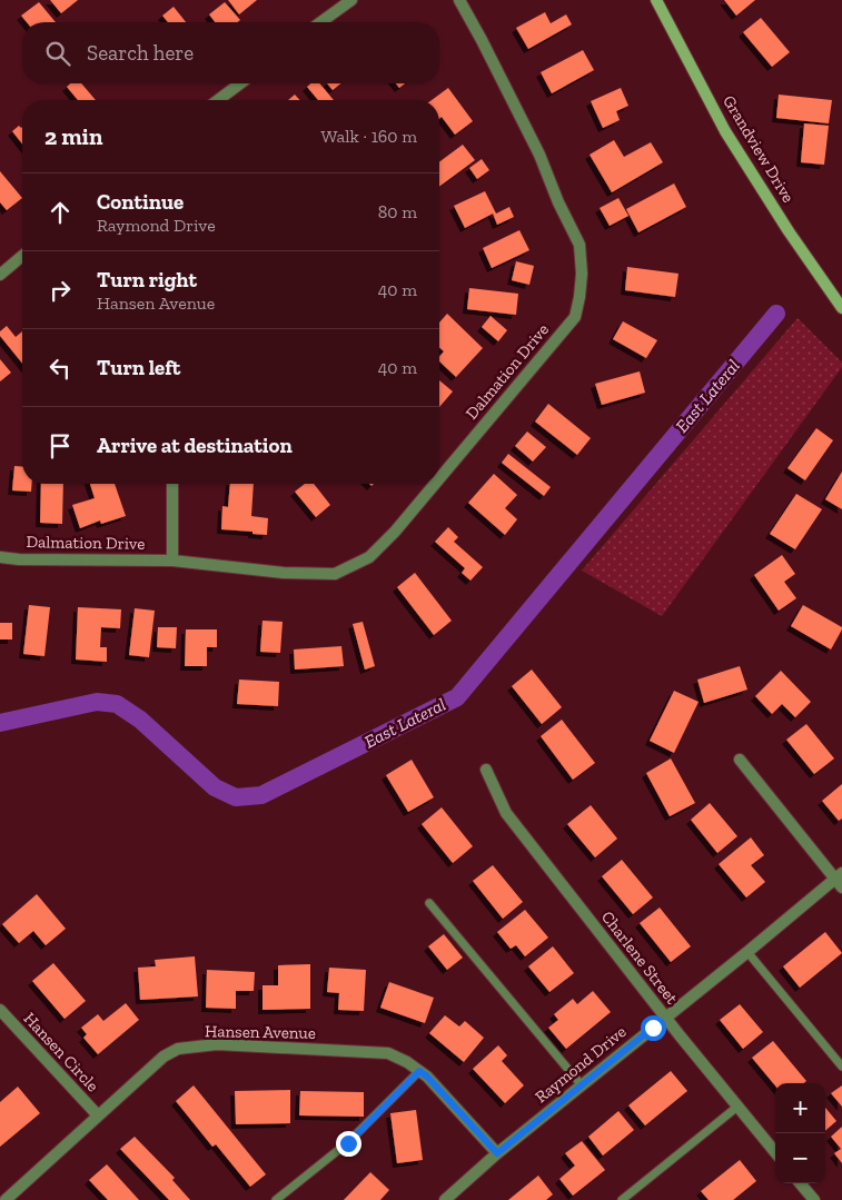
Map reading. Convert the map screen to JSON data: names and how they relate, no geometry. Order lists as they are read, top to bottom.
{
  "streets": {
    "street": [
      "Grandview Drive",
      "Dalmation Drive",
      "Charlene Street",
      "Hansen Avenue",
      "Hansen Circle",
      "Raymond Drive"
    ]
  },
  "crossings": [
    ["Charlene Street", "Raymond Drive"],
    ["Hansen Avenue", "Hansen Circle"],
    ["Hansen Avenue", "Raymond Drive"]
  ],
  "water": ["East Lateral"],
  "page": {
    "search": "Search here",
    "heading": ["2 min", "Walk · 160 m"],
    "list": [
      ["Continue", "Raymond Drive", "80 m"],
      ["Turn right", "Hansen Avenue", "40 m"],
      ["Turn left", "40 m"],
      "Arrive at destination"
    ],
    "map_buttons": ["+", "−"]
  }
}
